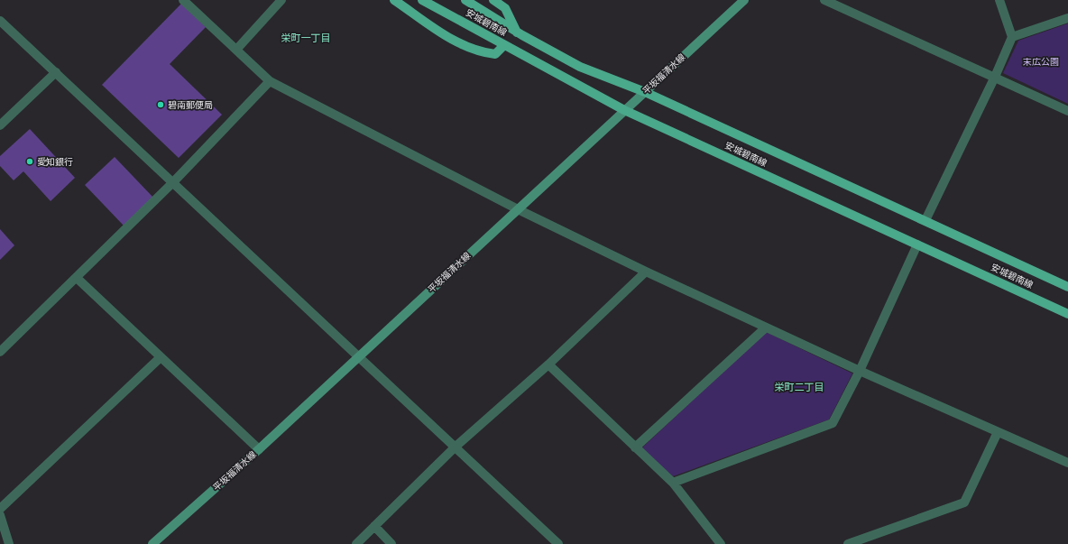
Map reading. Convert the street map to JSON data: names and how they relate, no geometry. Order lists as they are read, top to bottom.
{
  "streets": {
    "main road": ["安城碧南線", "平坂福清水線"]
  },
  "crossings": [
    ["安城碧南線", "平坂福清水線"]
  ],
  "districts": ["栄町一丁目", "栄町二丁目"],
  "parks": ["末広公園"],
  "places": ["碧南郵便局", "愛知銀行"]
}
